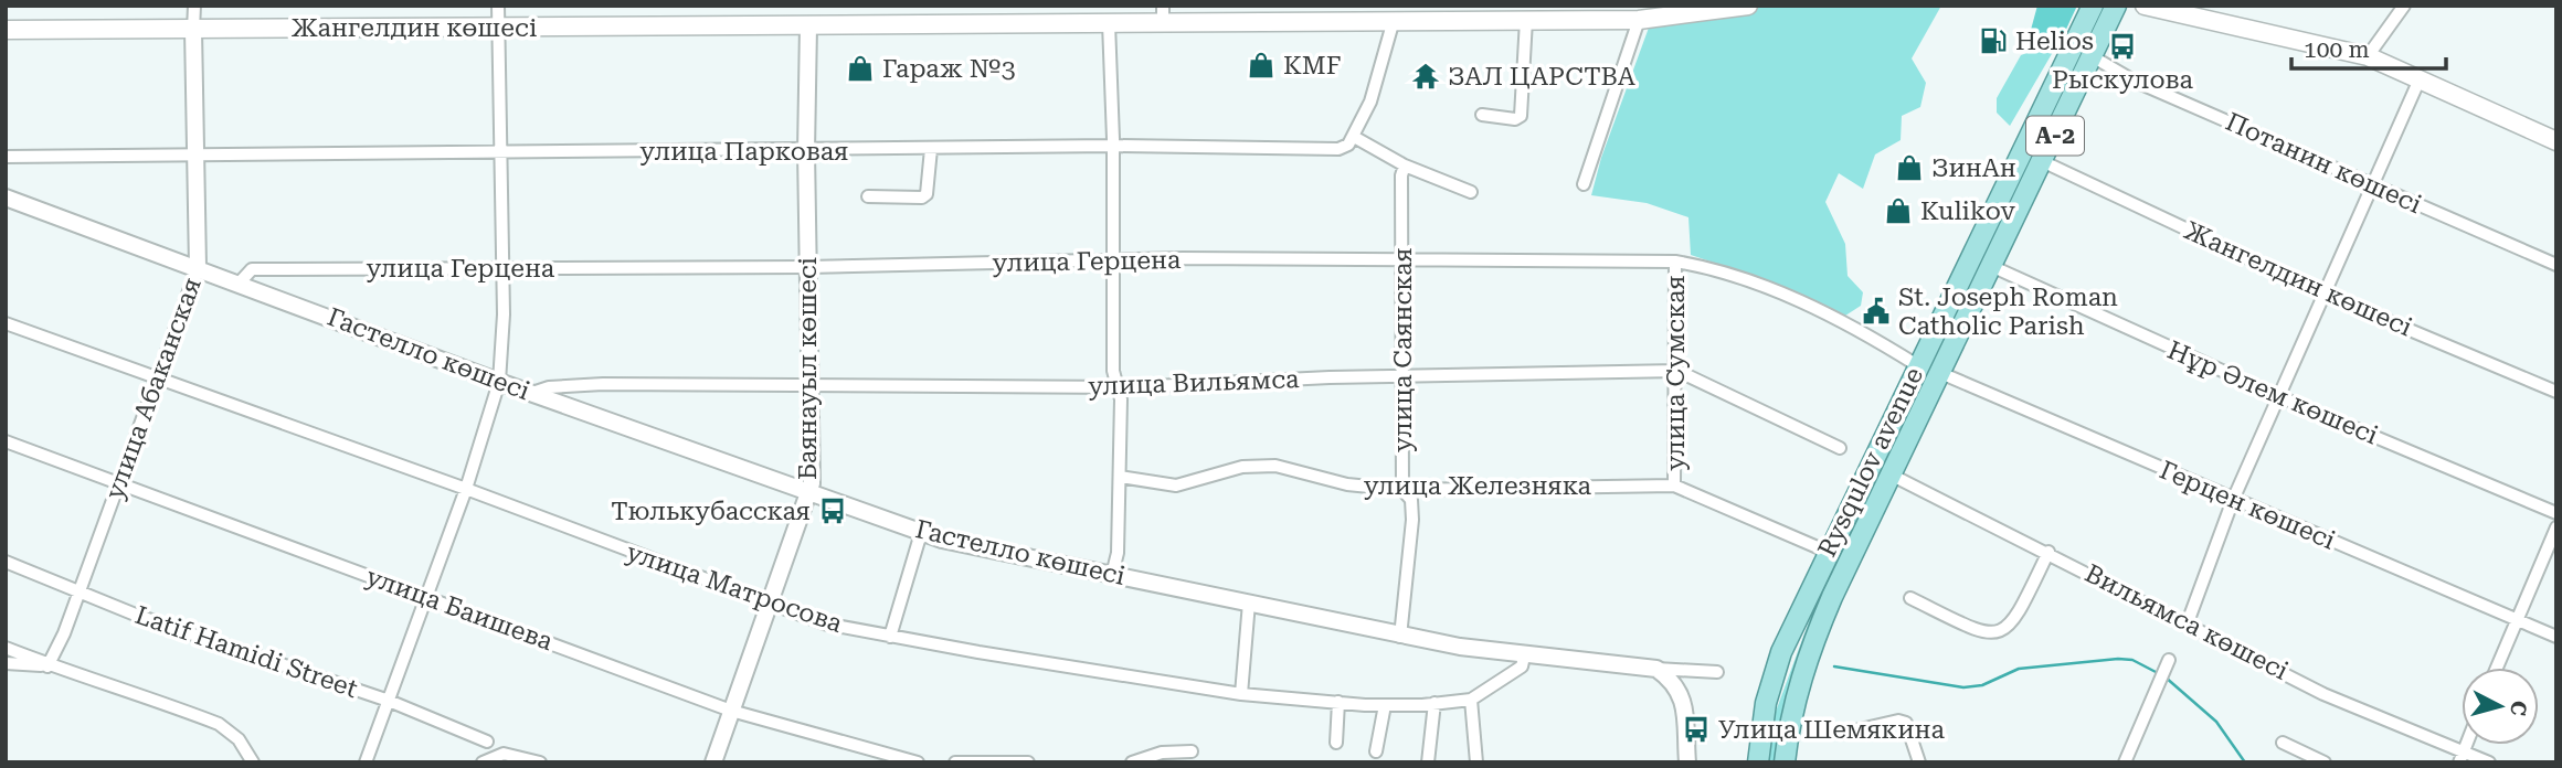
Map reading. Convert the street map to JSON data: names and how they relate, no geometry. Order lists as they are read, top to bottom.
{
  "streets": {
    "main road": [
      "Жангелдин көшесі",
      "A-2",
      "Баянауыл көшесі",
      "Rysqulov avenue"
    ],
    "street": [
      "улица Парковая",
      "Потанин көшесі",
      "улица Герцена",
      "улица Саянская",
      "Гастелло көшесі",
      "улица Сумская",
      "улица Вильямса",
      "улица Абаканская",
      "Нұр Әлем көшесі",
      "улица Железняка",
      "Герцен көшесі",
      "улица Матросова",
      "улица Баишева",
      "Вильямса көшесі",
      "Latif Hamidi Street"
    ]
  },
  "crossings": [
    ["Жангелдин көшесі", "Баянауыл көшесі"],
    ["Жангелдин көшесі", "улица Абаканская"],
    ["Жангелдин көшесі", "Rysqulov avenue"],
    ["улица Парковая", "Баянауыл көшесі"],
    ["улица Парковая", "улица Абаканская"],
    ["Потанин көшесі", "Rysqulov avenue"],
    ["улица Герцена", "улица Саянская"],
    ["улица Герцена", "Гастелло көшесі"],
    ["улица Герцена", "Баянауыл көшесі"],
    ["улица Герцена", "улица Сумская"],
    ["улица Герцена", "Rysqulov avenue"],
    ["улица Саянская", "Гастелло көшесі"],
    ["улица Саянская", "улица Вильямса"],
    ["улица Саянская", "улица Железняка"],
    ["Гастелло көшесі", "Баянауыл көшесі"],
    ["Гастелло көшесі", "улица Вильямса"],
    ["Гастелло көшесі", "улица Абаканская"],
    ["Гастелло көшесі", "улица Матросова"],
    ["Баянауыл көшесі", "улица Вильямса"],
    ["Баянауыл көшесі", "улица Матросова"],
    ["Баянауыл көшесі", "улица Баишева"],
    ["улица Сумская", "улица Вильямса"],
    ["улица Сумская", "улица Железняка"],
    ["улица Абаканская", "улица Матросова"],
    ["улица Абаканская", "улица Баишева"],
    ["улица Абаканская", "Latif Hamidi Street"],
    ["Нұр Әлем көшесі", "Rysqulov avenue"],
    ["Rysqulov avenue", "улица Железняка"],
    ["Rysqulov avenue", "Герцен көшесі"],
    ["Rysqulov avenue", "Вильямса көшесі"]
  ],
  "places": {
    "fuel station": ["Helios"],
    "bus stop": ["Рыскулова", "Тюлькубасская", "Улица Шемякина"],
    "shop": [
      "KMF",
      "Гараж №3",
      "ЗинАн",
      "Kulikov"
    ],
    "temple": ["ЗАЛ ЦАРСТВА"],
    "public building": ["St. Joseph Roman Catholic Parish"]
  },
  "scale_bar": "100 m",
  "north": "right"
}
